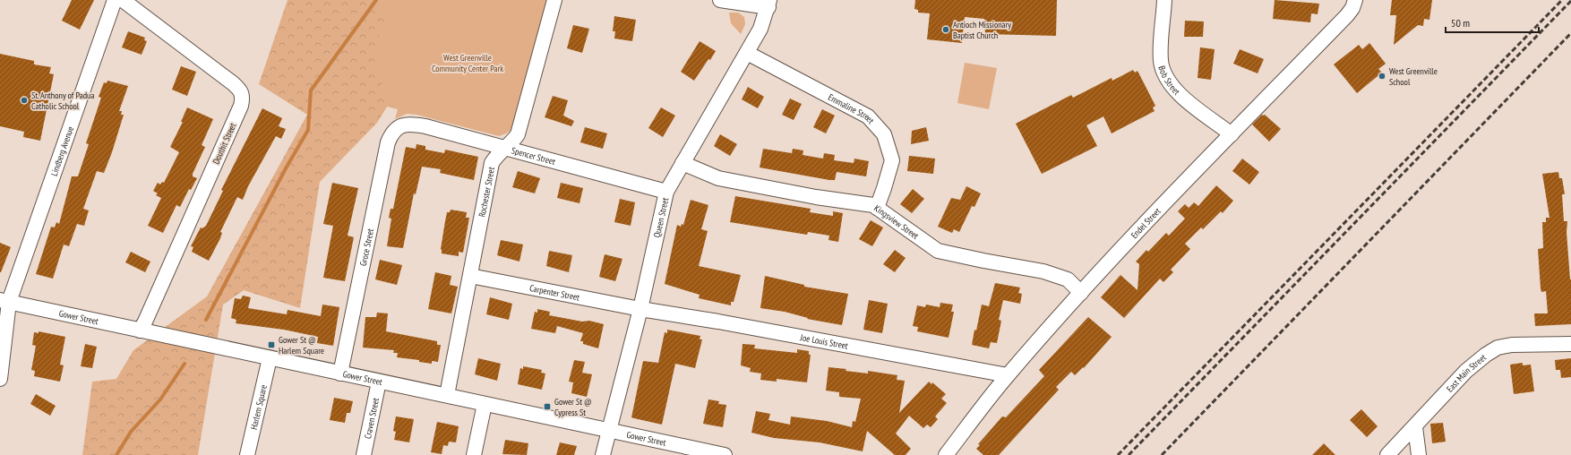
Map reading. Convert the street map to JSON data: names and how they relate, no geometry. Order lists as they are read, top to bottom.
{
  "streets": {
    "street": [
      "Bob Street",
      "Emmaline Street",
      "Douthit Street",
      "Lindberg Avenue",
      "Spencer Street",
      "Rochester Street",
      "Queen Street",
      "Kingsview Street",
      "Endel Street",
      "Groce Street",
      "Carpenter Street",
      "Gower Street",
      "Joe Louis Street",
      "East Main Street",
      "Harlem Square",
      "Craven Street"
    ]
  },
  "crossings": [
    ["Bob Street", "Endel Street"],
    ["Emmaline Street", "Queen Street"],
    ["Emmaline Street", "Kingsview Street"],
    ["Douthit Street", "Gower Street"],
    ["Lindberg Avenue", "Gower Street"],
    ["Spencer Street", "Rochester Street"],
    ["Spencer Street", "Queen Street"],
    ["Spencer Street", "Groce Street"],
    ["Rochester Street", "Carpenter Street"],
    ["Rochester Street", "Gower Street"],
    ["Queen Street", "Kingsview Street"],
    ["Queen Street", "Carpenter Street"],
    ["Queen Street", "Gower Street"],
    ["Queen Street", "Joe Louis Street"],
    ["Kingsview Street", "Endel Street"],
    ["Endel Street", "Joe Louis Street"],
    ["Groce Street", "Gower Street"],
    ["Carpenter Street", "Joe Louis Street"],
    ["Gower Street", "Harlem Square"],
    ["Gower Street", "Craven Street"]
  ],
  "parks": ["West Greenville Community Center Park"],
  "places": {
    "other": ["Antioch Missionary Baptist Church", "West Greenville School", "St. Anthony of Padua Catholic School"],
    "transit": ["Gower St @ Harlem Square", "Gower St @ Cypress St"]
  },
  "scale_bar": "50 m"
}
